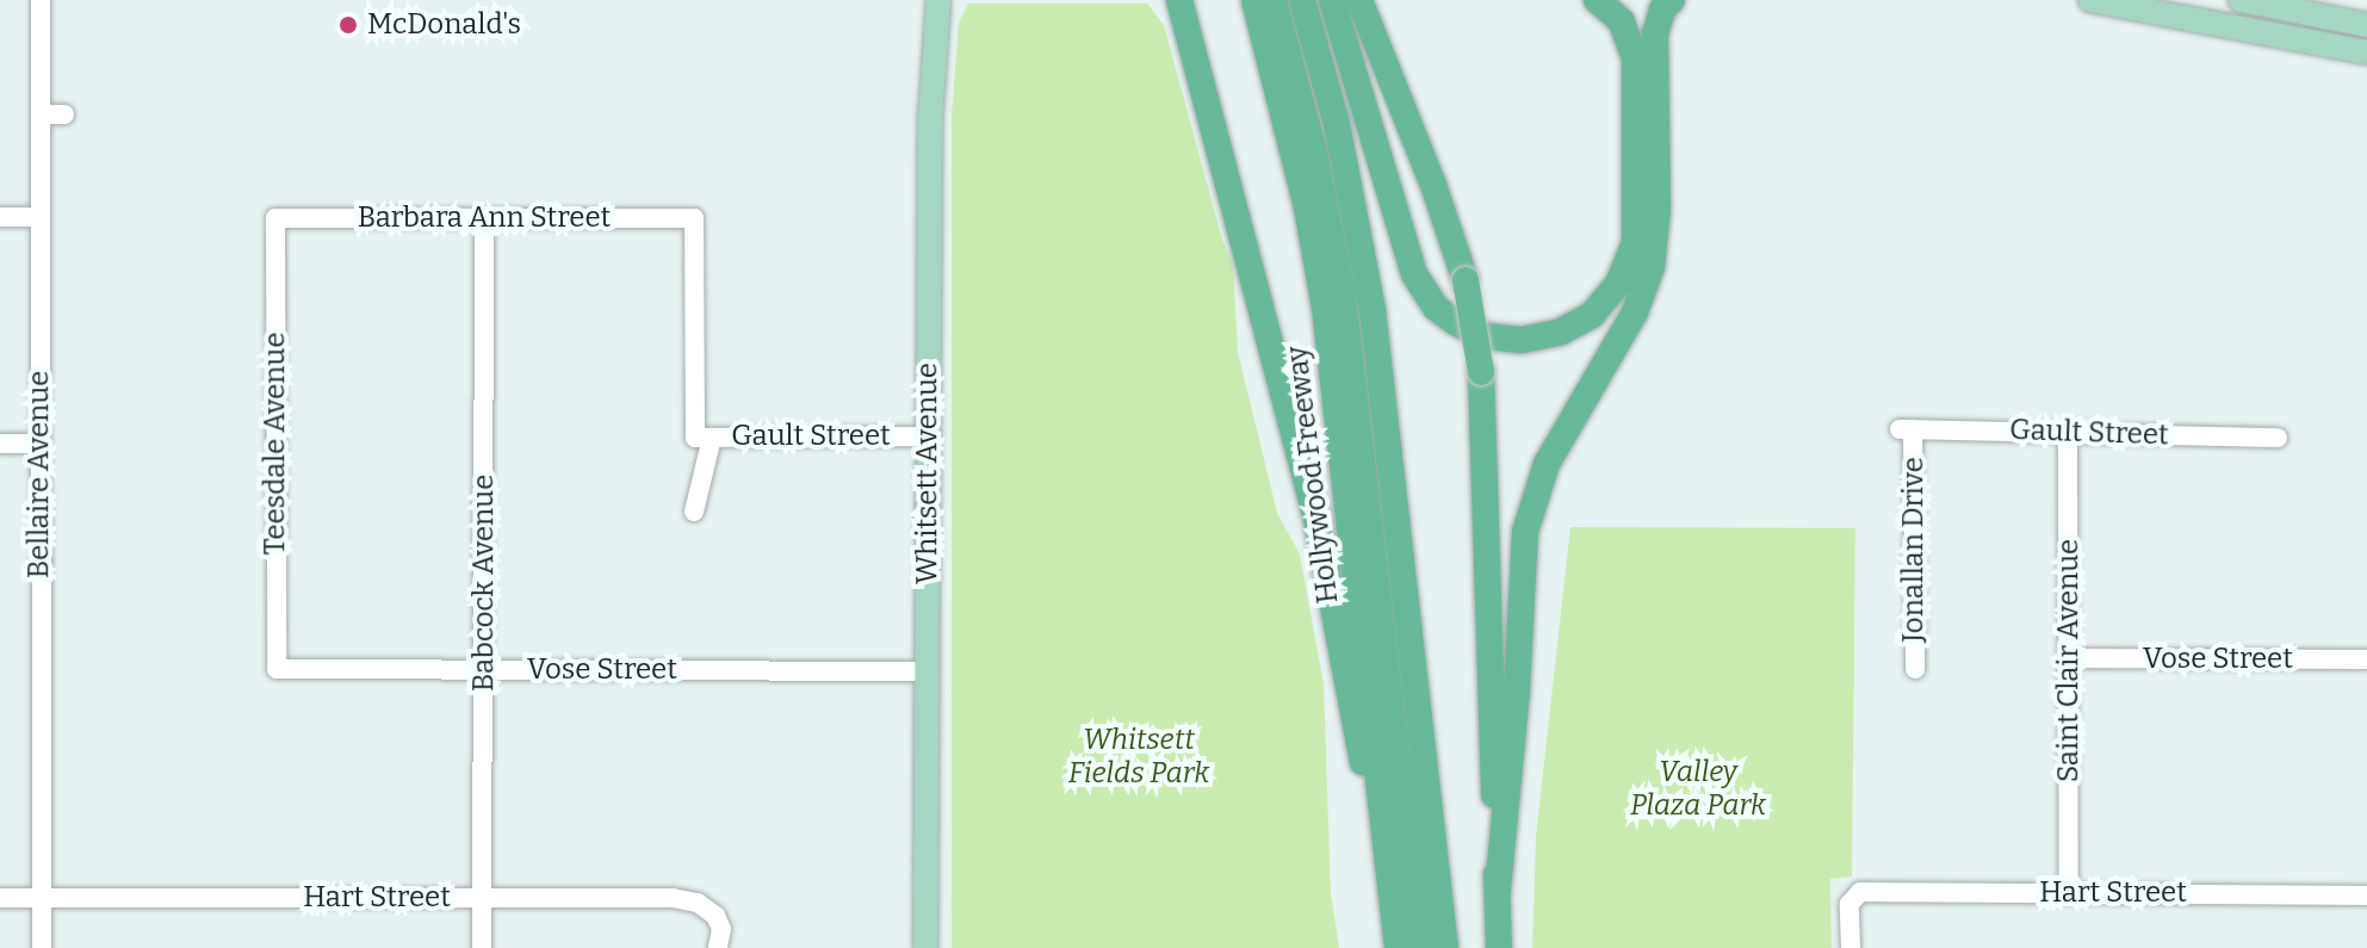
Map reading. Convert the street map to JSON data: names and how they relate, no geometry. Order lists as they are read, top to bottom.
{
  "streets": {
    "highway": ["Hollywood Freeway"],
    "main road": ["Whitsett Avenue"],
    "street": [
      "Barbara Ann Street",
      "Gault Street",
      "Teesdale Avenue",
      "Bellaire Avenue",
      "Jonallan Drive",
      "Babcock Avenue",
      "Vose Street",
      "Saint Clair Avenue",
      "Hart Street"
    ]
  },
  "crossings": [
    ["Barbara Ann Street", "Gault Street"],
    ["Barbara Ann Street", "Teesdale Avenue"],
    ["Barbara Ann Street", "Babcock Avenue"],
    ["Gault Street", "Whitsett Avenue"],
    ["Gault Street", "Jonallan Drive"],
    ["Gault Street", "Saint Clair Avenue"],
    ["Teesdale Avenue", "Vose Street"],
    ["Whitsett Avenue", "Vose Street"],
    ["Bellaire Avenue", "Hart Street"],
    ["Babcock Avenue", "Vose Street"],
    ["Babcock Avenue", "Hart Street"],
    ["Vose Street", "Saint Clair Avenue"],
    ["Saint Clair Avenue", "Hart Street"]
  ],
  "parks": ["Whitsett Fields Park", "Valley Plaza Park"],
  "places": ["McDonald's"]
}
